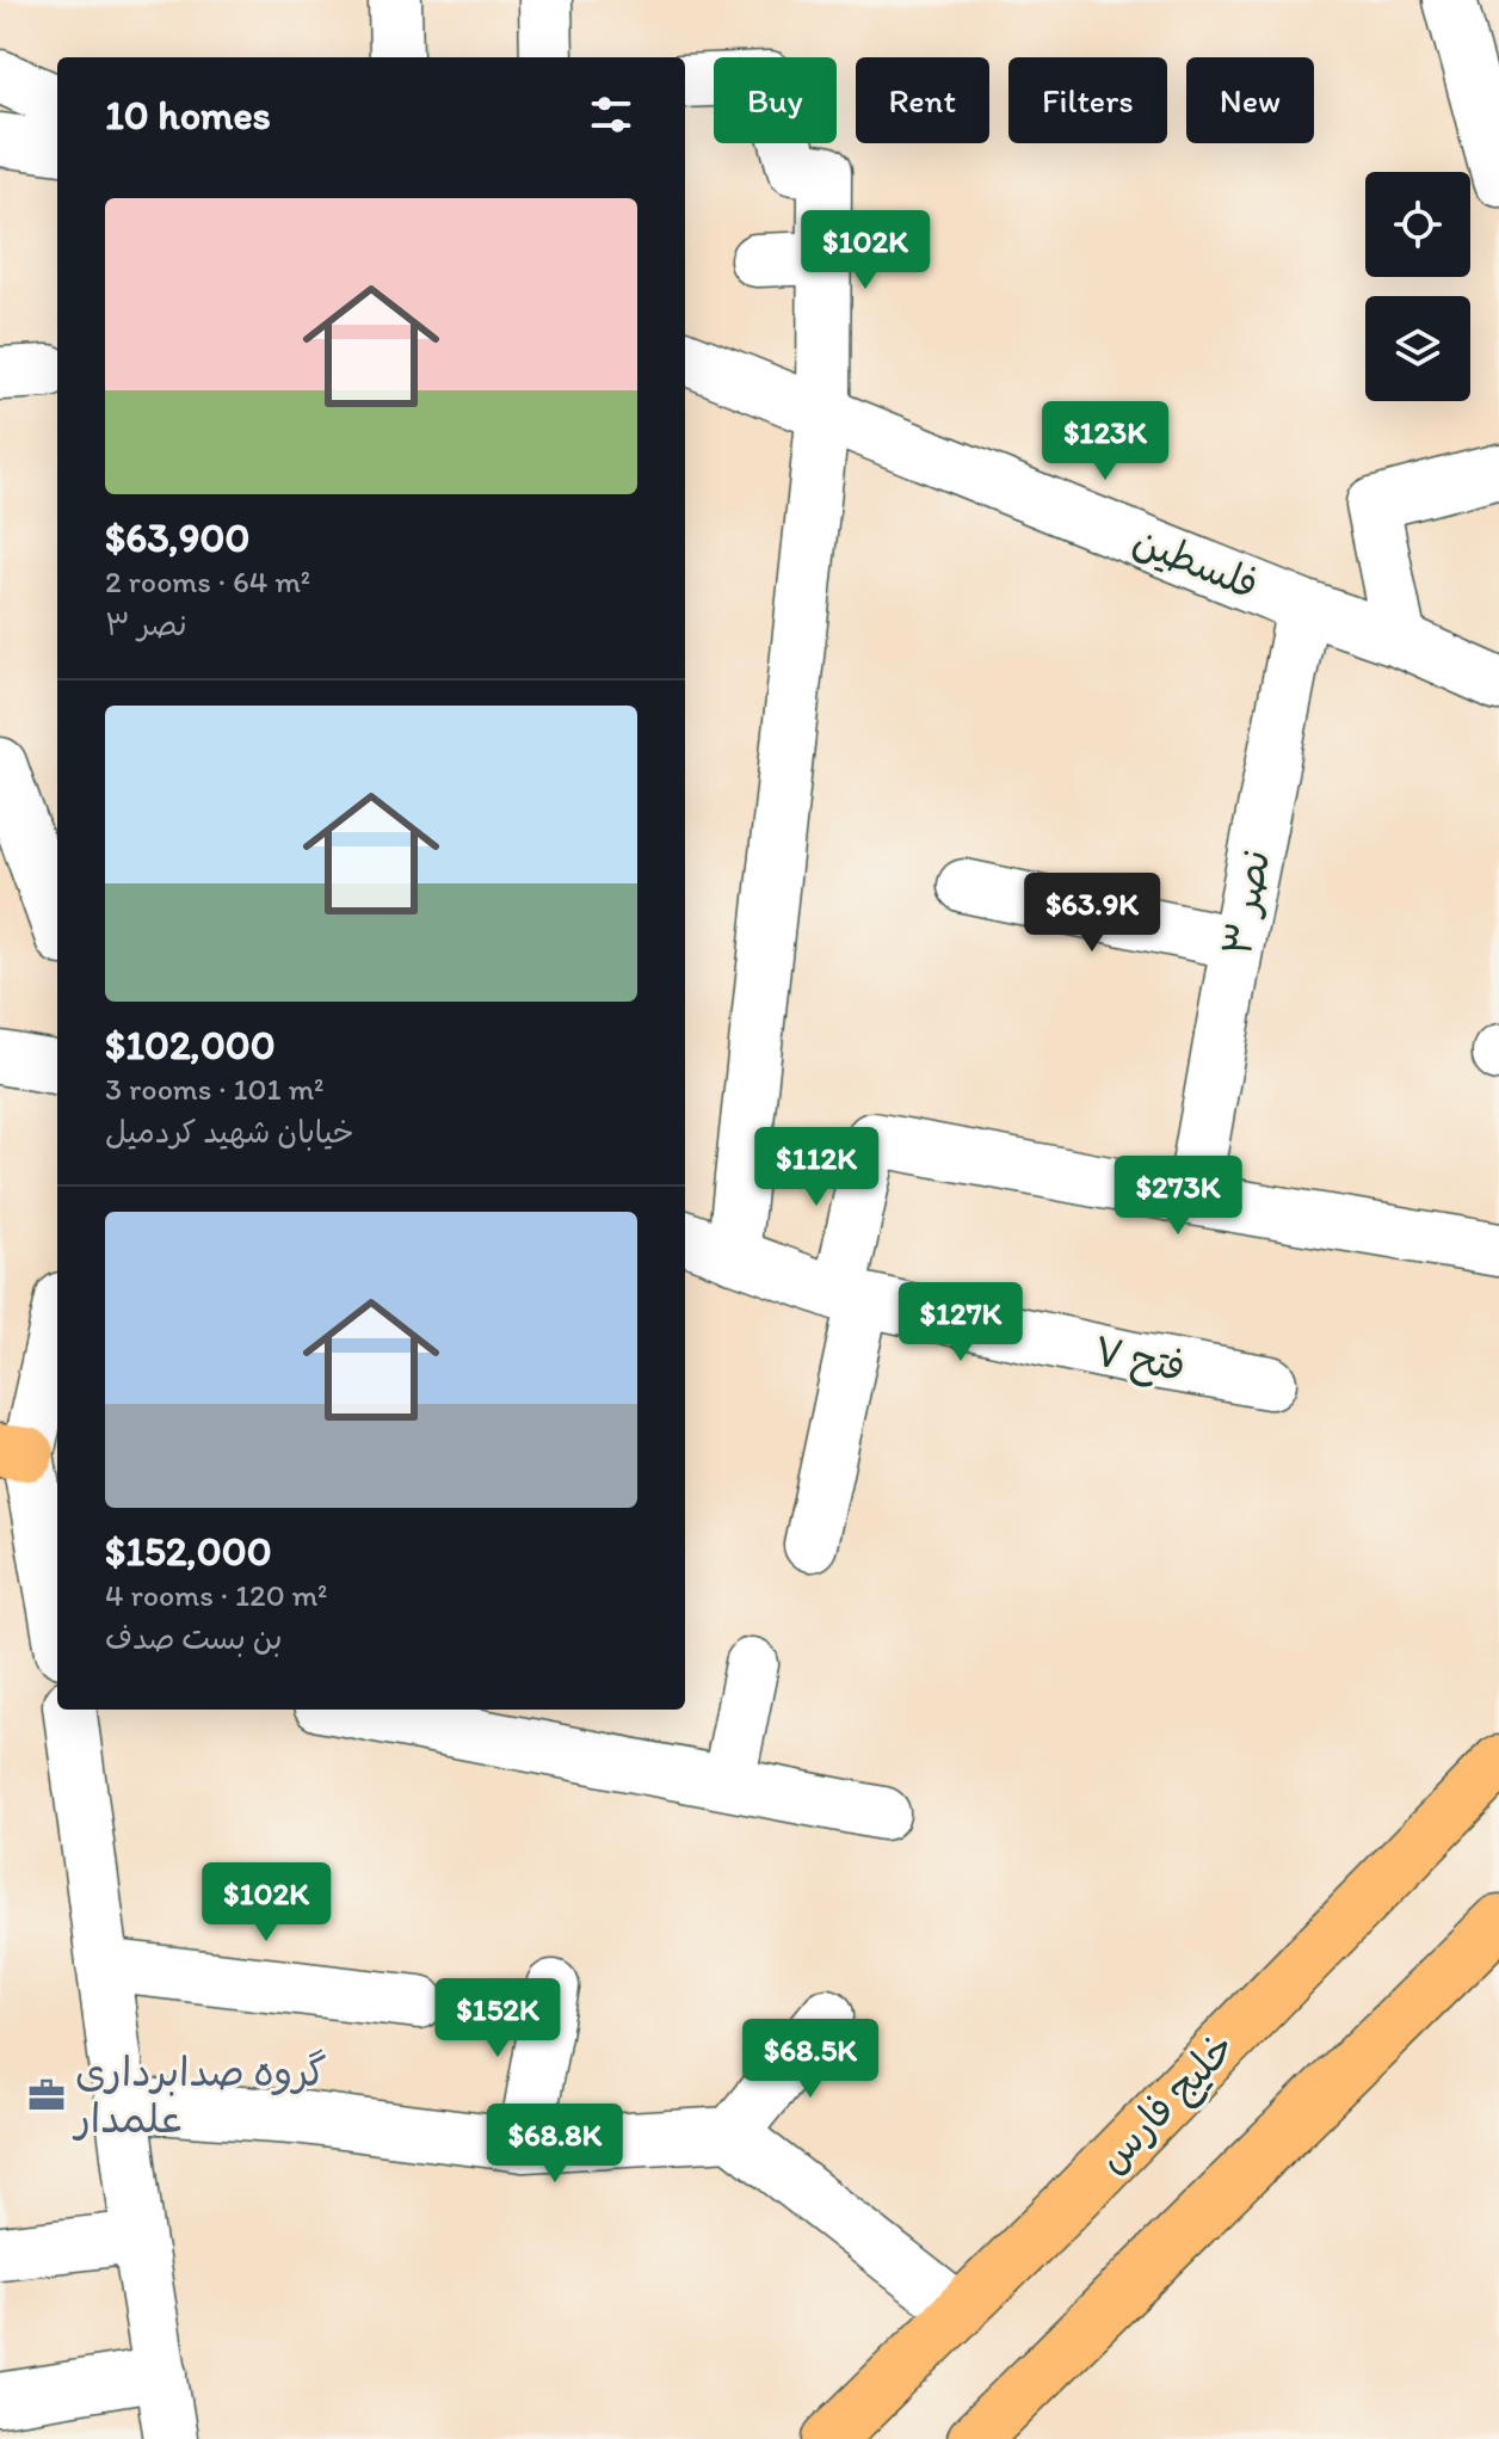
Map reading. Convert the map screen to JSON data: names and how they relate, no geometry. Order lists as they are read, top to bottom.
{
  "streets": {
    "highway": ["خلیج فارس"],
    "street": ["فلسطین", "نصر ۳", "فتح ۷"]
  },
  "crossings": [
    ["فلسطین", "نصر ۳"]
  ],
  "places": {
    "office": ["گروه صدابرداری علمدار"]
  },
  "page": {
    "chip": [
      "Buy",
      "Rent",
      "Filters",
      "New"
    ],
    "heading": "10 homes",
    "list": [
      {
        "name": "$63,900",
        "note": "2 rooms · 64 m² · نصر ۳"
      },
      {
        "name": "$102,000",
        "note": "3 rooms · 101 m² · خیابان شهید کردمیل"
      },
      {
        "name": "$152,000",
        "note": "4 rooms · 120 m² · بن بست صدف"
      }
    ],
    "price": [
      "$102K",
      "$123K",
      "$63.9K",
      "$112K",
      "$273K",
      "$127K",
      "$102K",
      "$152K",
      "$68.5K",
      "$68.8K"
    ]
  }
}
